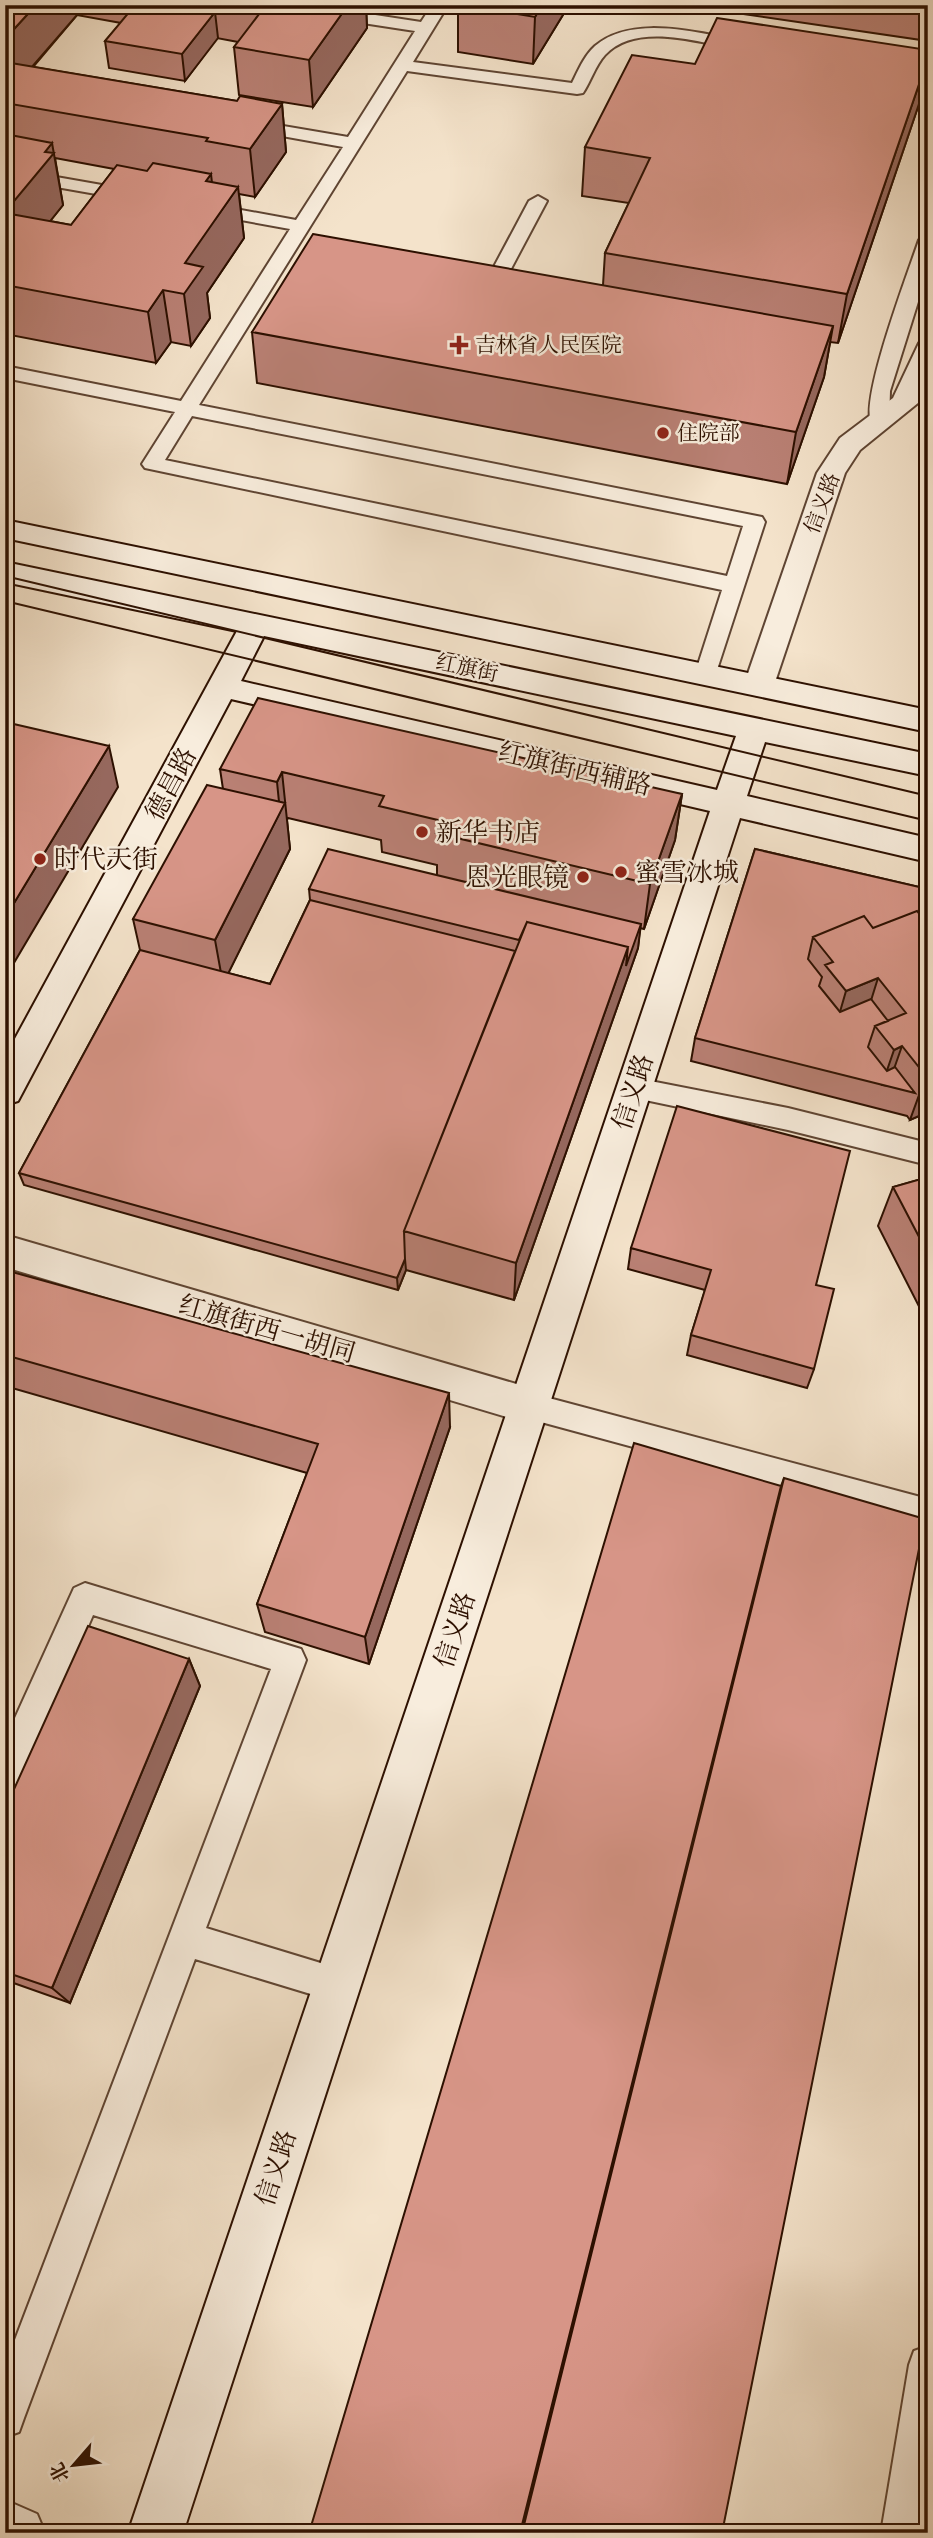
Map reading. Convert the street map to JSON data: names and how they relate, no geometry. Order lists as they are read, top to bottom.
{
  "streets": {
    "street": [
      "信义路",
      "红旗街",
      "红旗街西辅路",
      "德昌路",
      "红旗街西一胡同"
    ]
  },
  "crossings": [
    ["信义路", "红旗街"],
    ["信义路", "红旗街西辅路"],
    ["信义路", "红旗街西一胡同"],
    ["红旗街", "德昌路"],
    ["红旗街西辅路", "德昌路"]
  ],
  "places": {
    "health": ["吉林省人民医院"],
    "other": [
      "住院部",
      "新华书店",
      "时代天街",
      "蜜雪冰城",
      "恩光眼镜"
    ]
  },
  "north": "bottom left"
}
